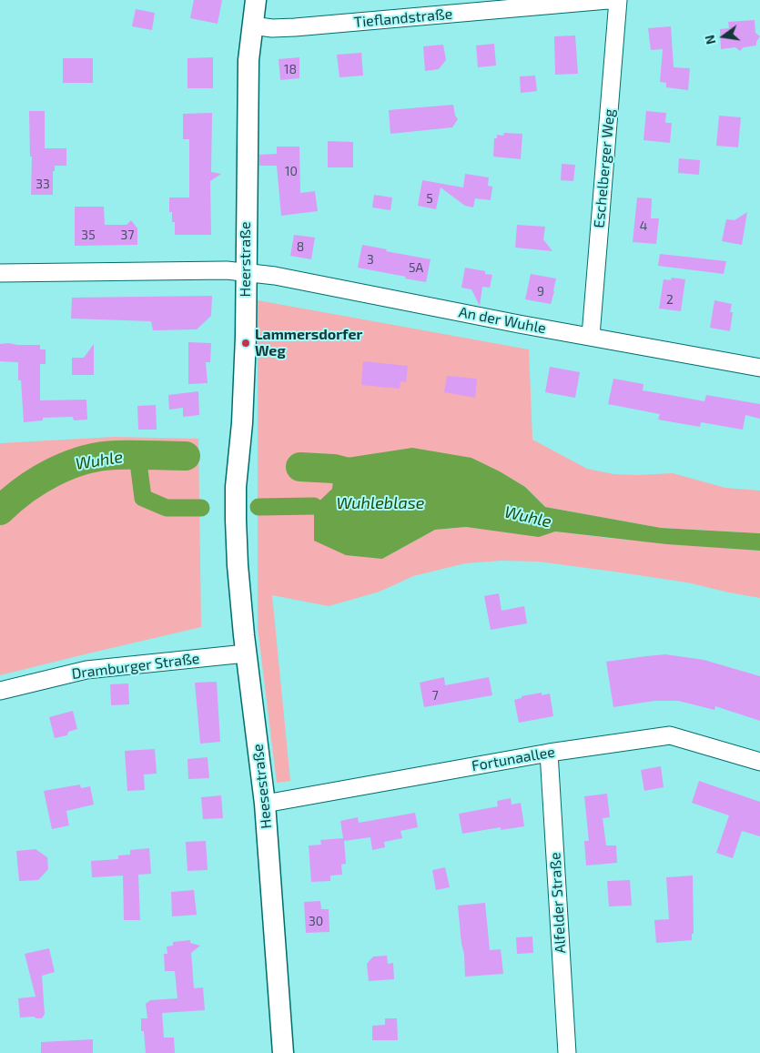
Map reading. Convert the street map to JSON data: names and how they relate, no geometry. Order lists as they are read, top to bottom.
{
  "streets": {
    "street": [
      "Tieflandstraße",
      "Eschelberger Weg",
      "Heerstraße",
      "An der Wuhle",
      "Dramburger Straße",
      "Fortunaallee",
      "Heesestraße",
      "Alfelder Straße"
    ]
  },
  "crossings": [
    ["Tieflandstraße", "Heerstraße"],
    ["Eschelberger Weg", "An der Wuhle"],
    ["Heerstraße", "An der Wuhle"],
    ["Heerstraße", "Heesestraße"],
    ["Dramburger Straße", "Heesestraße"],
    ["Fortunaallee", "Heesestraße"],
    ["Fortunaallee", "Alfelder Straße"]
  ],
  "water": ["Wuhle", "Wuhleblase"],
  "places": ["Lammersdorfer Weg"],
  "house_numbers": [
    "18",
    "10",
    "33",
    "5",
    "4",
    "35",
    "37",
    "8",
    "3",
    "5A",
    "9",
    "2",
    "7",
    "30"
  ],
  "north": "left"
}
